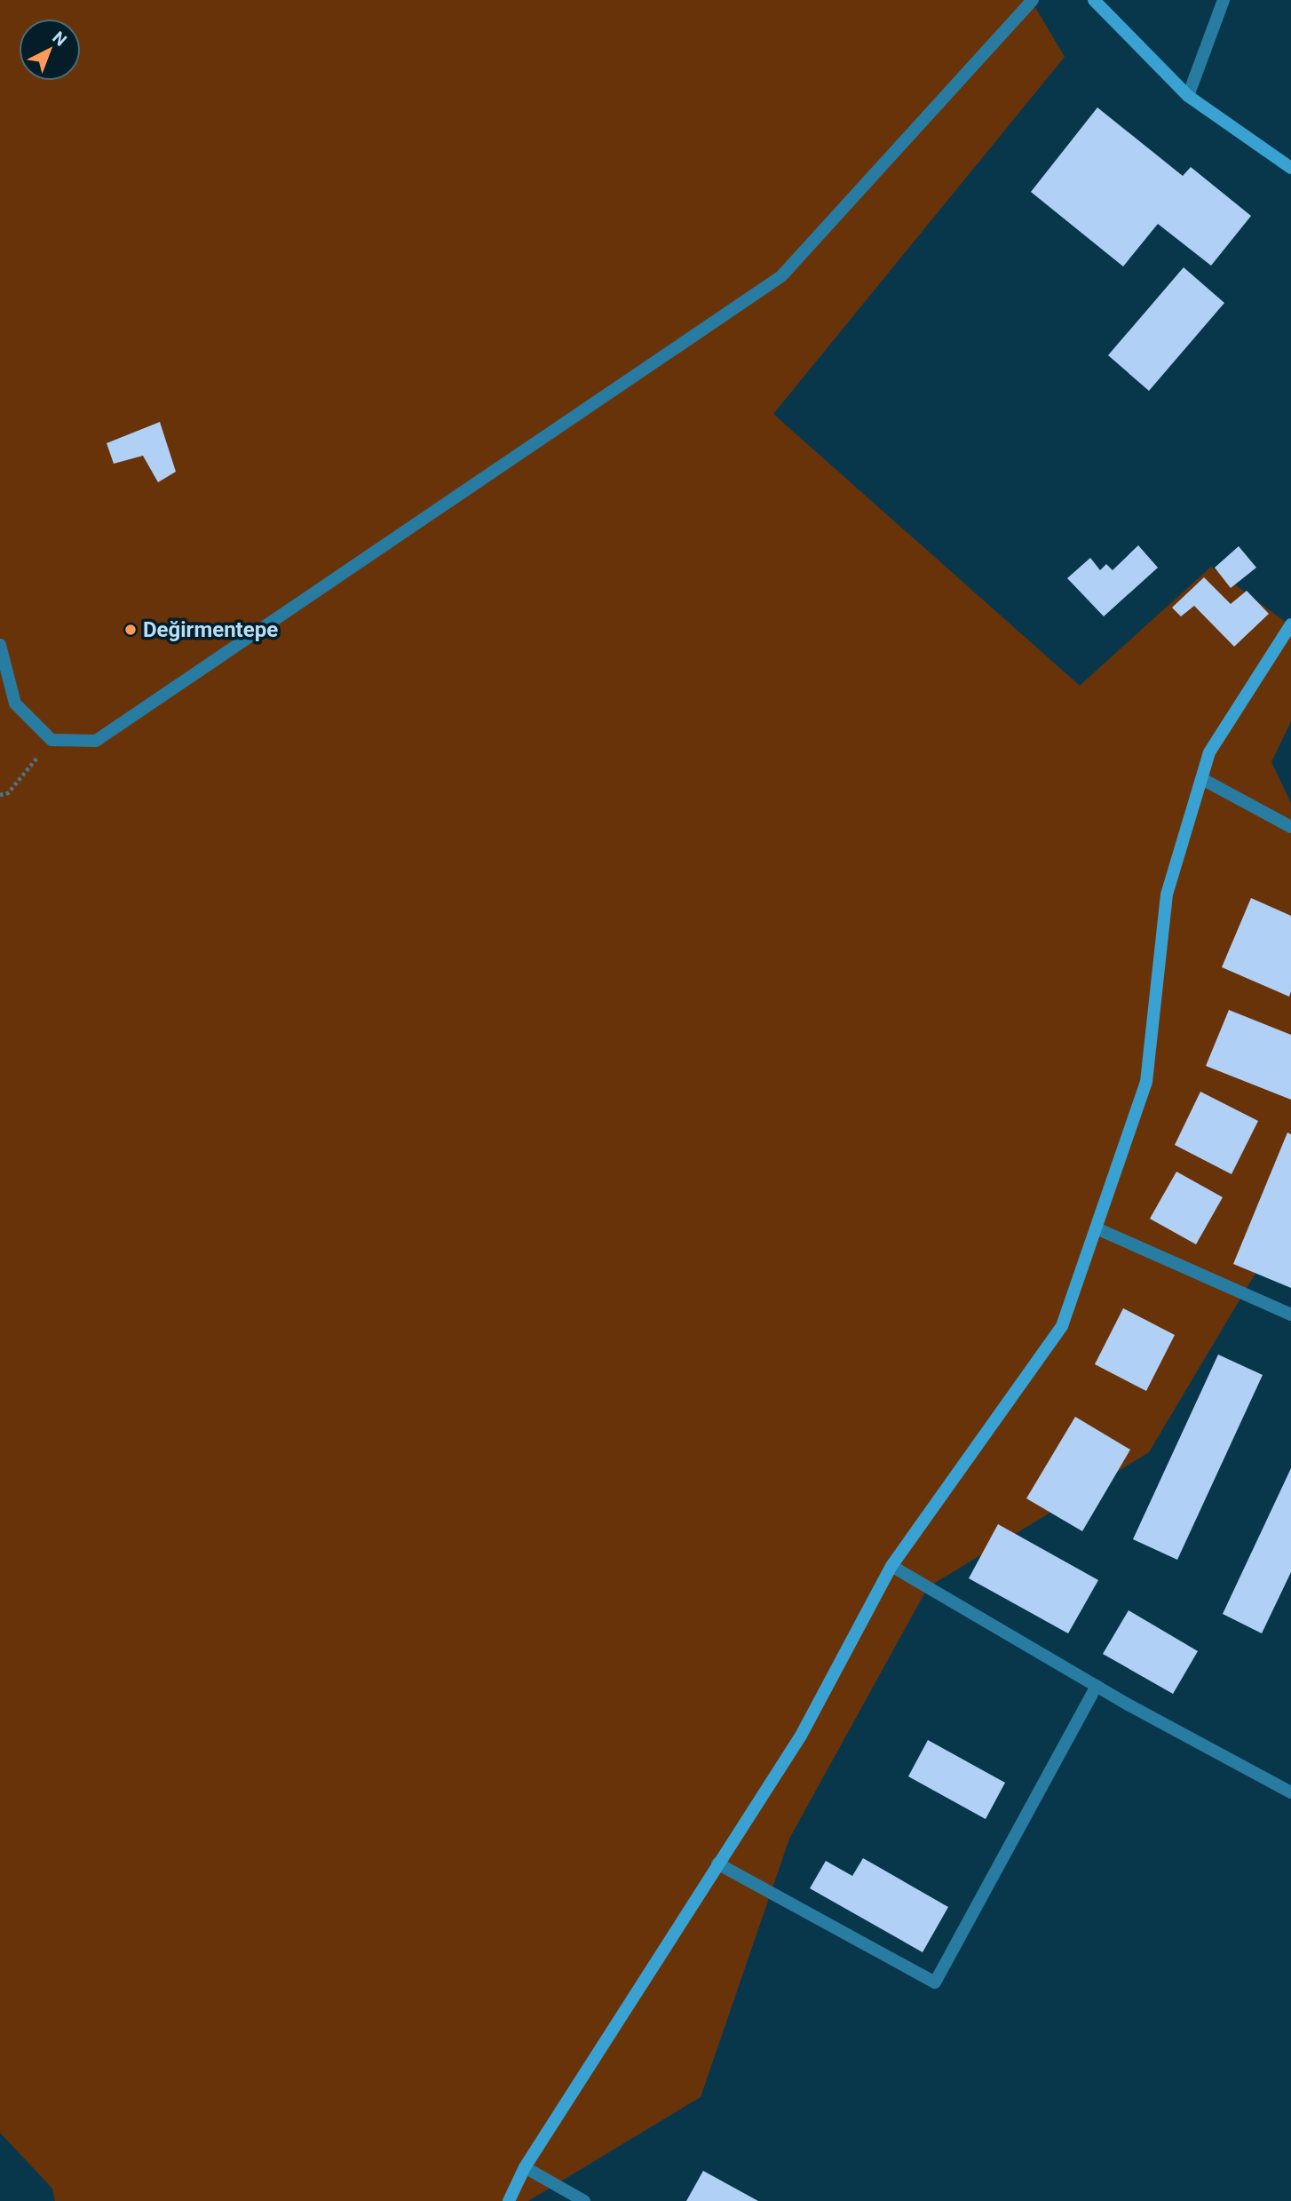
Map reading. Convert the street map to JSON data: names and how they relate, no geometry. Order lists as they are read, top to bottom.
{
  "places": ["Değirmentepe"],
  "north": "top right"
}
